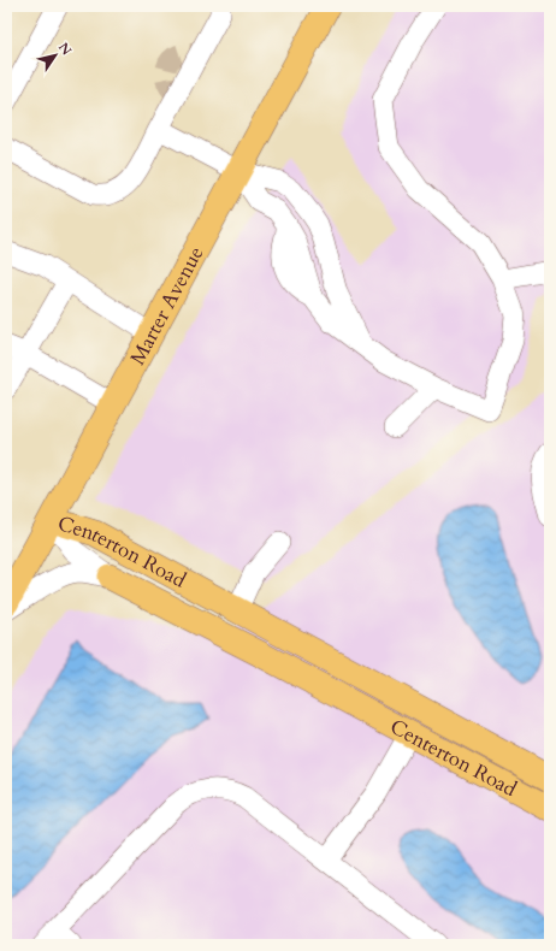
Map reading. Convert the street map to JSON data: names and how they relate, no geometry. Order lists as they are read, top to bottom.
{
  "streets": {
    "main road": ["Marter Avenue", "Centerton Road"]
  },
  "crossings": [
    ["Marter Avenue", "Centerton Road"]
  ],
  "north": "top right"
}
